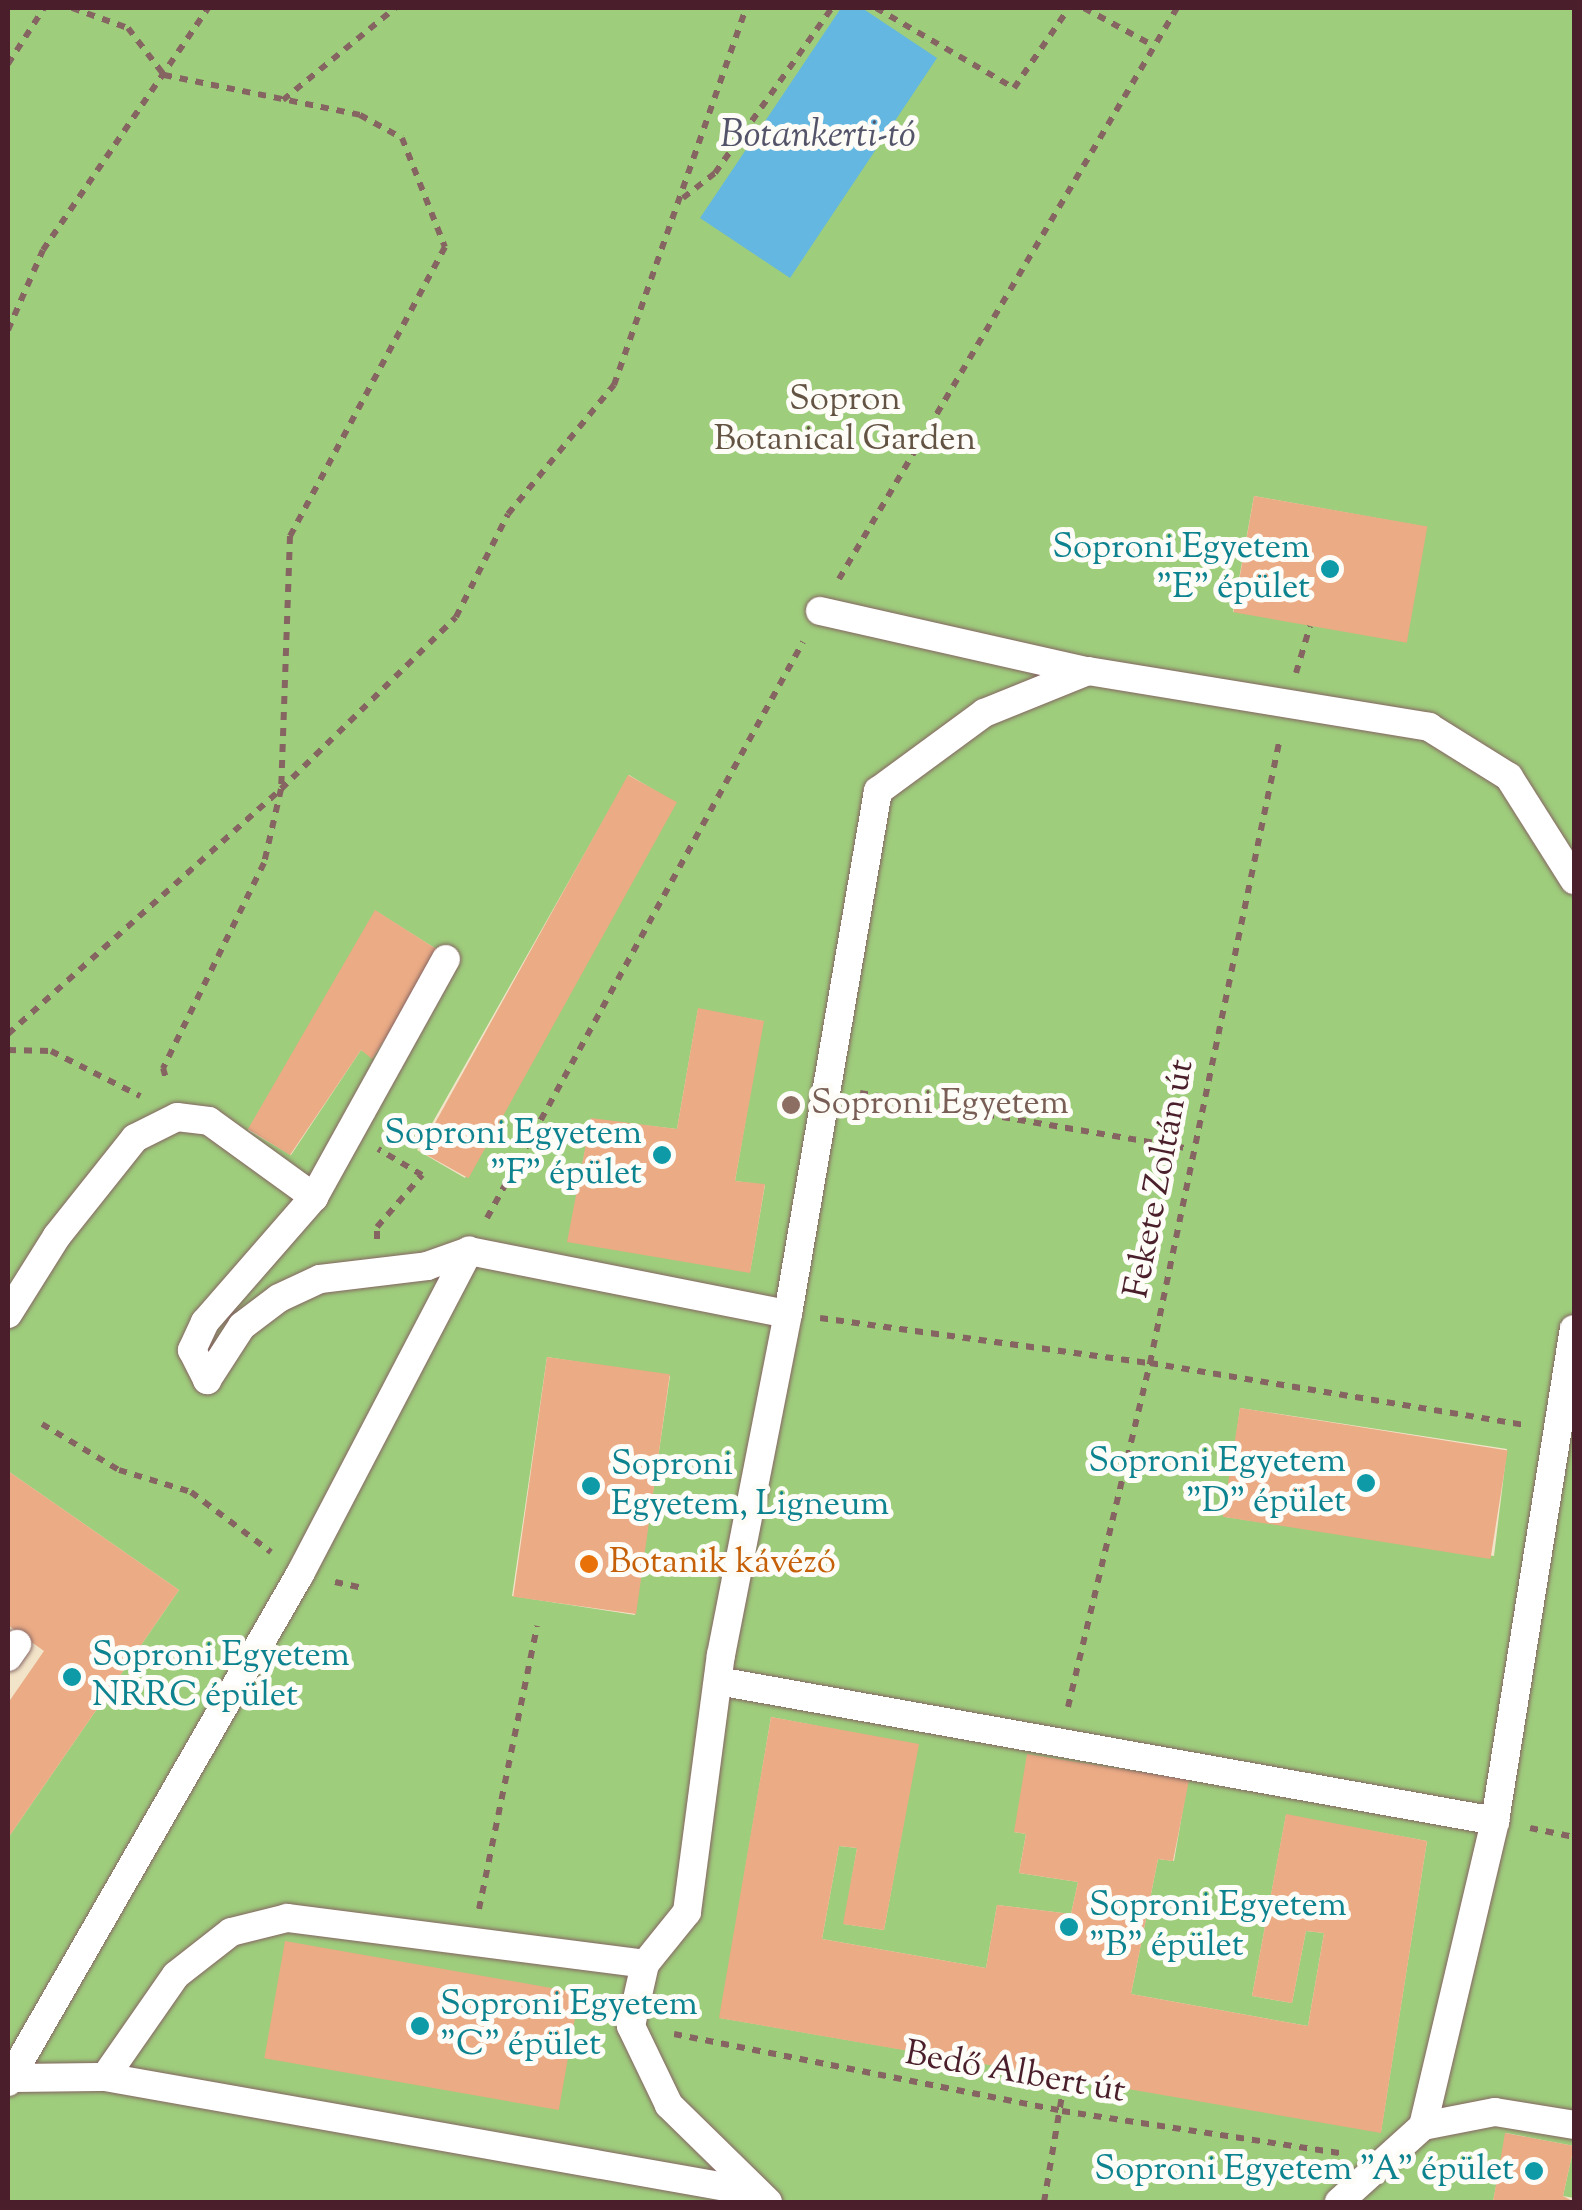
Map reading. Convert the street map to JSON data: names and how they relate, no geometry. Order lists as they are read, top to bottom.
{
  "streets": {
    "path": ["Fekete Zoltán út", "Bedő Albert út"]
  },
  "water": ["Botankerti-tó"],
  "parks": ["Sopron Botanical Garden"],
  "places": [
    "Soproni Egyetem \"E\" épület",
    "Soproni Egyetem",
    "Soproni Egyetem \"F\" épület",
    "Soproni Egyetem \"D\" épület",
    "Soproni Egyetem, Ligneum",
    "Botanik kávézó",
    "Soproni Egyetem NRRC épület",
    "Soproni Egyetem \"B\" épület",
    "Soproni Egyetem \"C\" épület",
    "Soproni Egyetem \"A\" épület"
  ]
}
